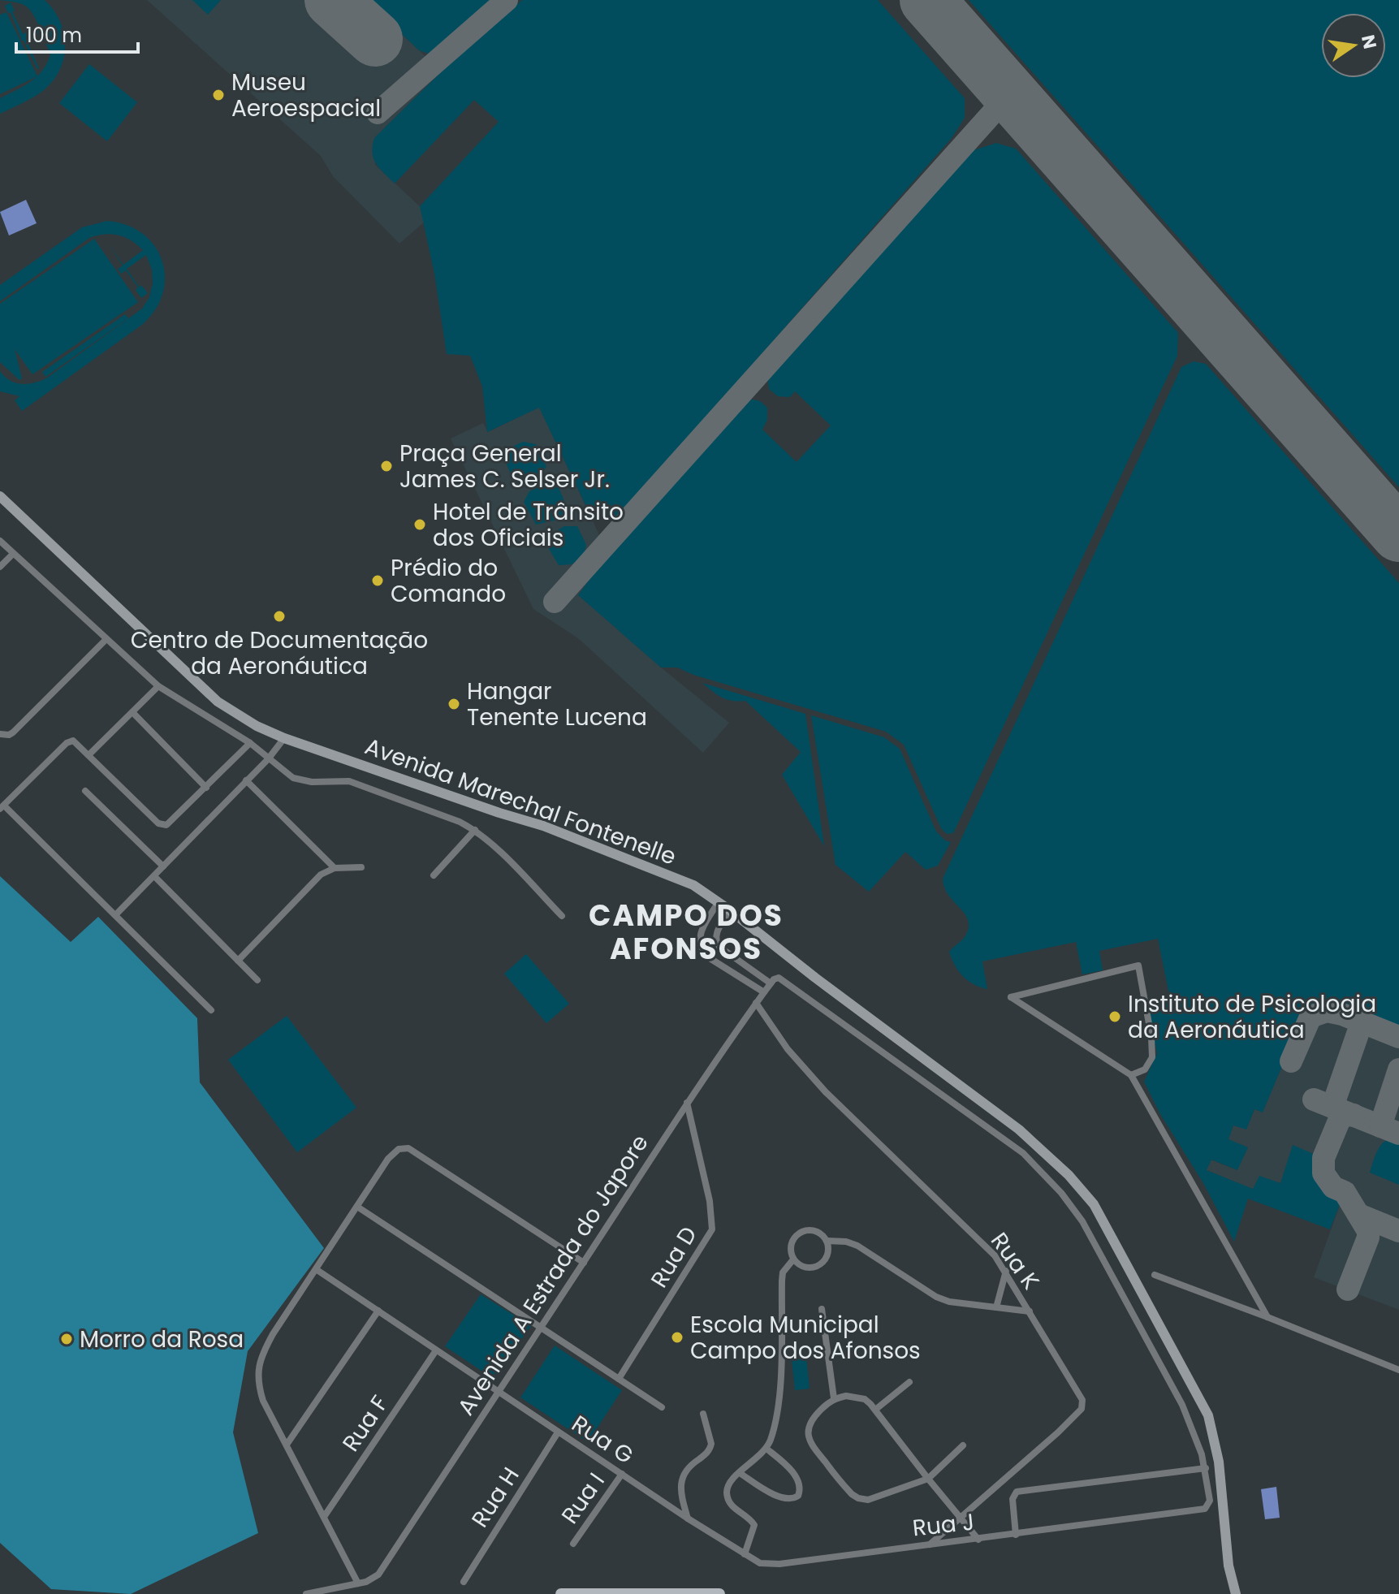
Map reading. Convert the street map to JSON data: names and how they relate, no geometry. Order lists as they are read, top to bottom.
{
  "streets": {
    "main road": ["Avenida Marechal Fontenelle"],
    "street": [
      "Rua D",
      "Rua K",
      "Avenida A Estrada do Japore",
      "Rua F",
      "Rua G",
      "Rua H",
      "Rua I",
      "Rua J"
    ]
  },
  "crossings": [
    ["Rua D", "Avenida A Estrada do Japore"],
    ["Rua K", "Avenida A Estrada do Japore"],
    ["Rua K", "Rua J"],
    ["Avenida A Estrada do Japore", "Rua G"],
    ["Rua F", "Rua G"],
    ["Rua G", "Rua H"],
    ["Rua G", "Rua I"],
    ["Rua G", "Rua J"]
  ],
  "districts": ["CAMPO DOS AFONSOS"],
  "places": [
    "Museu Aeroespacial",
    "Praça General James C. Selser Jr.",
    "Hotel de Trânsito dos Oficiais",
    "Prédio do Comando",
    "Centro de Documentação da Aeronáutica",
    "Hangar Tenente Lucena",
    "Instituto de Psicologia da Aeronáutica",
    "Escola Municipal Campo dos Afonsos",
    "Morro da Rosa"
  ],
  "scale_bar": "100 m",
  "north": "right"
}
